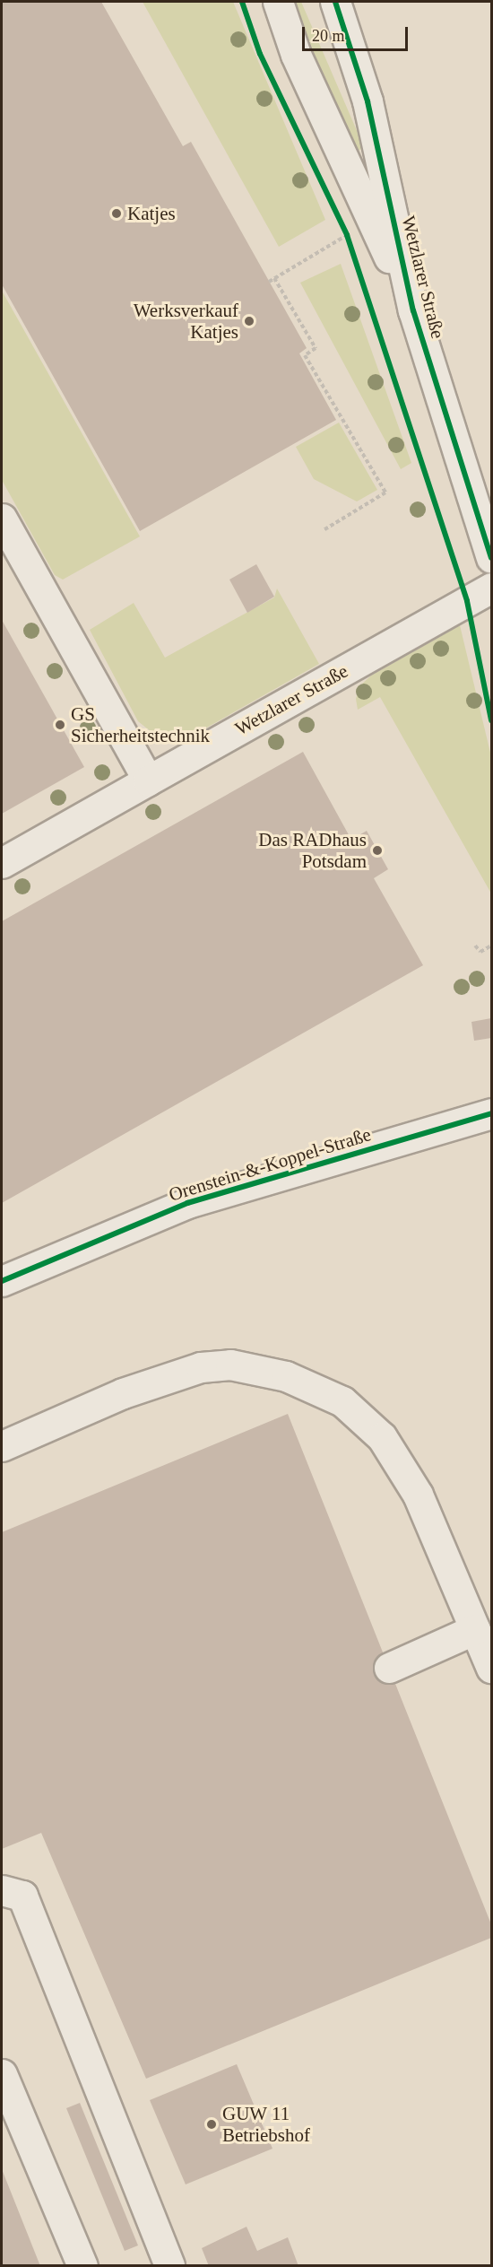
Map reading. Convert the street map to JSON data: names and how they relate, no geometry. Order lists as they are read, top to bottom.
{
  "streets": {
    "street": ["Wetzlarer Straße", "Orenstein-&-Koppel-Straße"]
  },
  "places": [
    "Katjes",
    "Werksverkauf Katjes",
    "GS Sicherheitstechnik",
    "Das RADhaus Potsdam",
    "GUW 11 Betriebshof"
  ],
  "scale_bar": "20 m"
}
